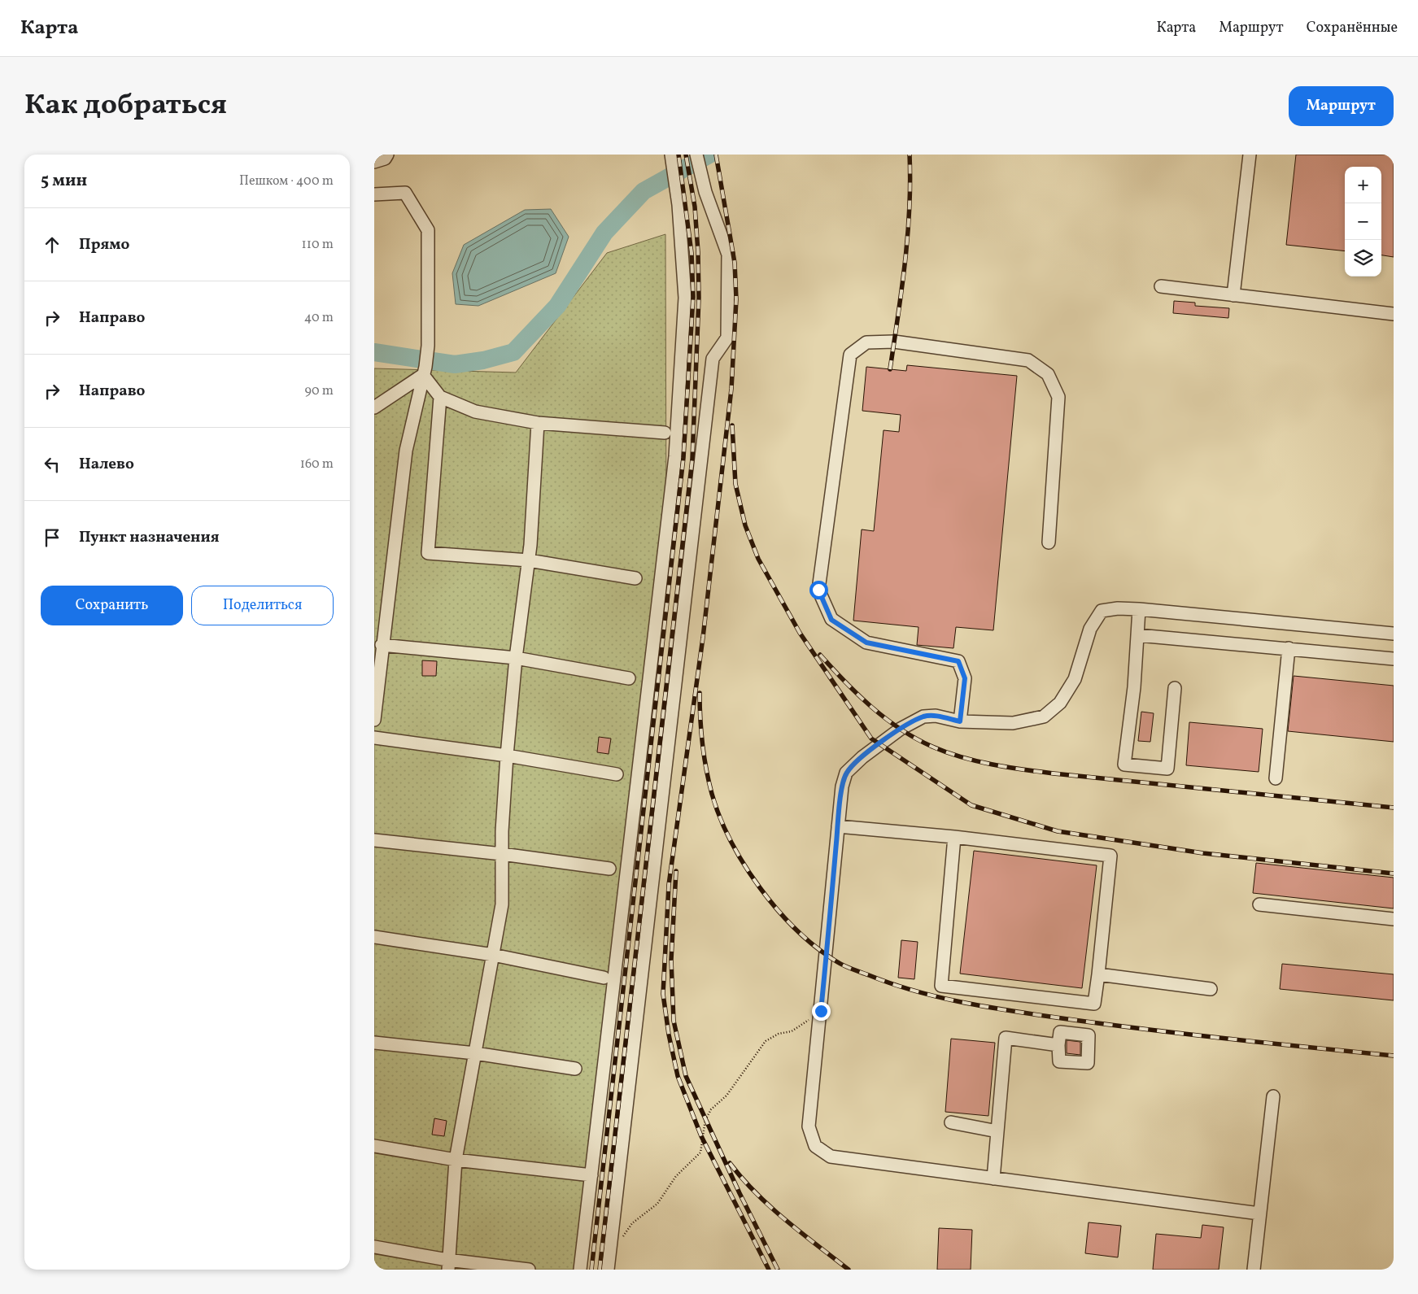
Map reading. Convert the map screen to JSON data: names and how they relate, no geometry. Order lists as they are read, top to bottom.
{
  "page": {
    "header": "Карта",
    "nav": ["Карта", "Маршрут", "Сохранённые"],
    "title": "Как добраться",
    "buttons": [
      "Маршрут",
      ["Сохранить", "Поделиться"]
    ],
    "heading": ["5 мин", "Пешком · 400 m"],
    "map_buttons": ["+", "−"],
    "list": [
      ["Прямо", "110 m"],
      ["Направо", "40 m"],
      ["Направо", "90 m"],
      ["Налево", "160 m"],
      "Пункт назначения"
    ]
  }
}
